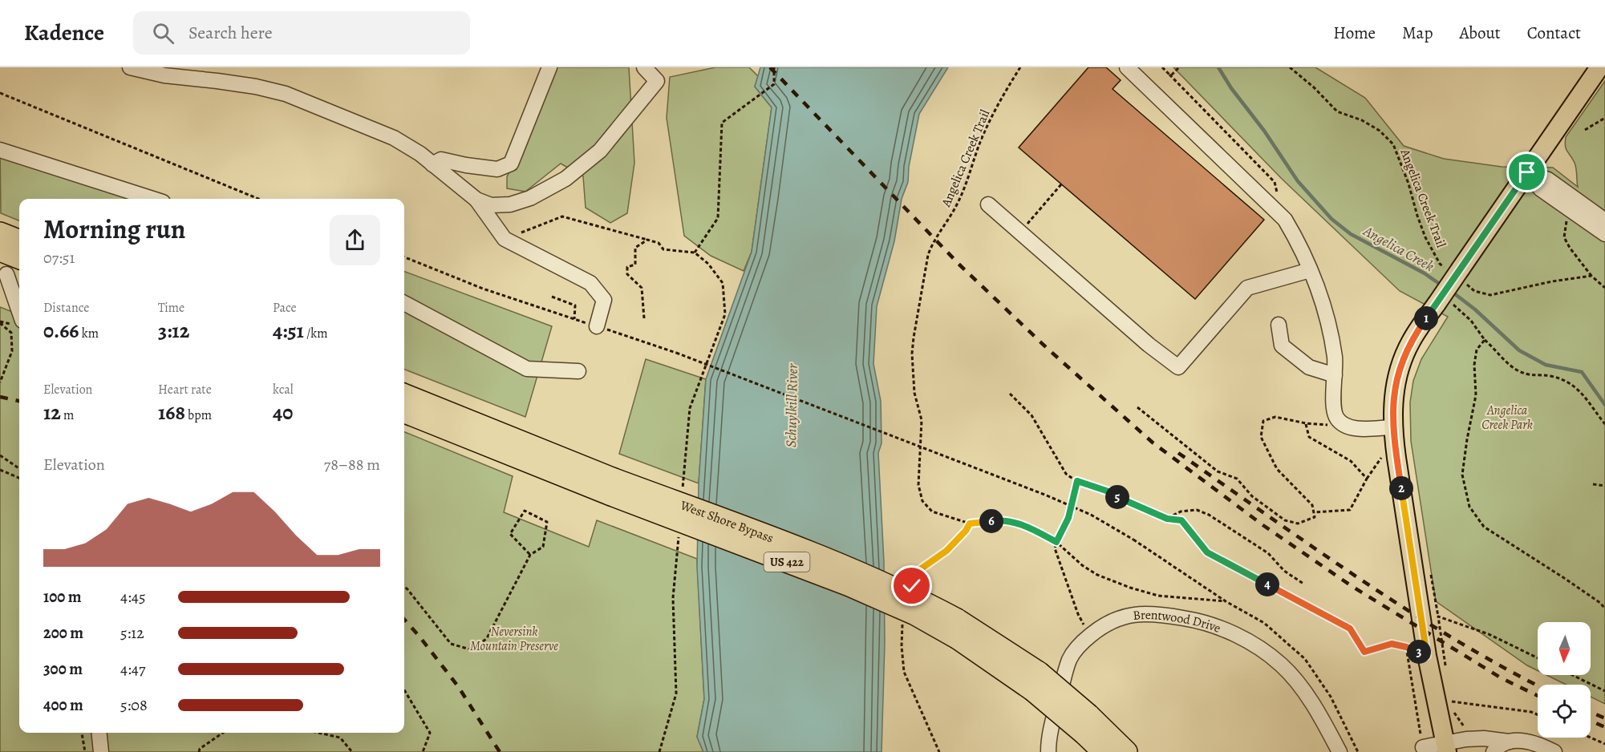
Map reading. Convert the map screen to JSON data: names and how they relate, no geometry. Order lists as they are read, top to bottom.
{
  "streets": {
    "highway": ["West Shore Bypass", "US 422"],
    "street": ["Brentwood Drive"],
    "path": ["Angelica Creek Trail"]
  },
  "water": ["Angelica Creek", "Schuylkill River"],
  "parks": ["Angelica Creek Park", "Neversink Mountain Preserve"],
  "north": "bottom",
  "page": {
    "header": "Kadence",
    "search": "Search here",
    "nav": [
      "Home",
      "Map",
      "About",
      "Contact"
    ],
    "heading": ["Morning run", "07:51"],
    "stats": [
      ["Distance", "0.66 km"],
      ["Time", "3:12"],
      ["Pace", "4:51 /km"],
      ["Elevation", "12 m"],
      ["Heart rate", "168 bpm"],
      ["kcal", "40"]
    ],
    "pins": [
      "1",
      "2",
      "5",
      "6",
      "4",
      "3"
    ],
    "chart": ["Elevation", "78–88 m"],
    "list": [
      {
        "name": "100 m",
        "note": "4:45"
      },
      {
        "name": "200 m",
        "note": "5:12"
      },
      {
        "name": "300 m",
        "note": "4:47"
      },
      {
        "name": "400 m",
        "note": "5:08"
      }
    ]
  }
}
